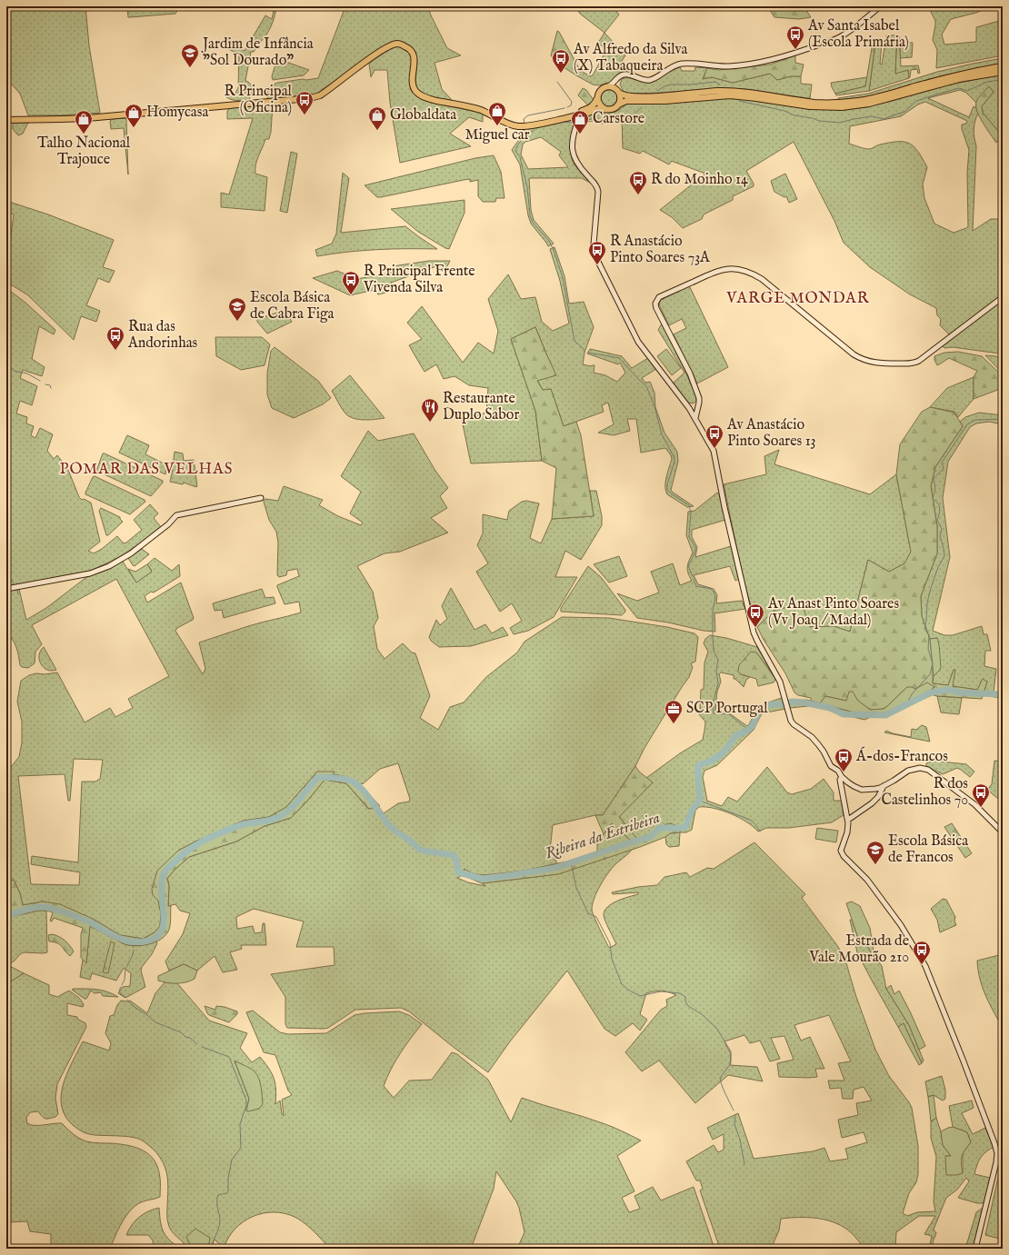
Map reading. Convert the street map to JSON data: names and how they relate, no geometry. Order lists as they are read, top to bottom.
{
  "districts": ["VARGE MONDAR", "POMAR DAS VELHAS"],
  "water": ["Ribeira da Estribeira"],
  "places": {
    "bus stop": [
      "Av Santa Isabel (Escola Primária)",
      "Av Alfredo da Silva (X) Tabaqueira",
      "R Principal (Oficina)",
      "R do Moinho 14",
      "R Anastácio Pinto Soares 73A",
      "R Principal Frente Vivenda Silva",
      "Rua das Andorinhas",
      "Av Anastácio Pinto Soares 13",
      "Av Anast Pinto Soares (Vv Joaq / Madal)",
      "Á-dos-Francos",
      "R dos Castelinhos 70",
      "Estrada de Vale Mourão 210"
    ],
    "school or university": ["Jardim de Infância \"Sol Dourado\"", "Escola Básica de Cabra Figa", "Escola Básica de Francos"],
    "shop": [
      "Miguel car",
      "Homycasa",
      "Globaldata",
      "Talho Nacional Trajouce",
      "Carstore"
    ],
    "restaurant": ["Restaurante Duplo Sabor"],
    "office": ["SCP Portugal"]
  }
}
